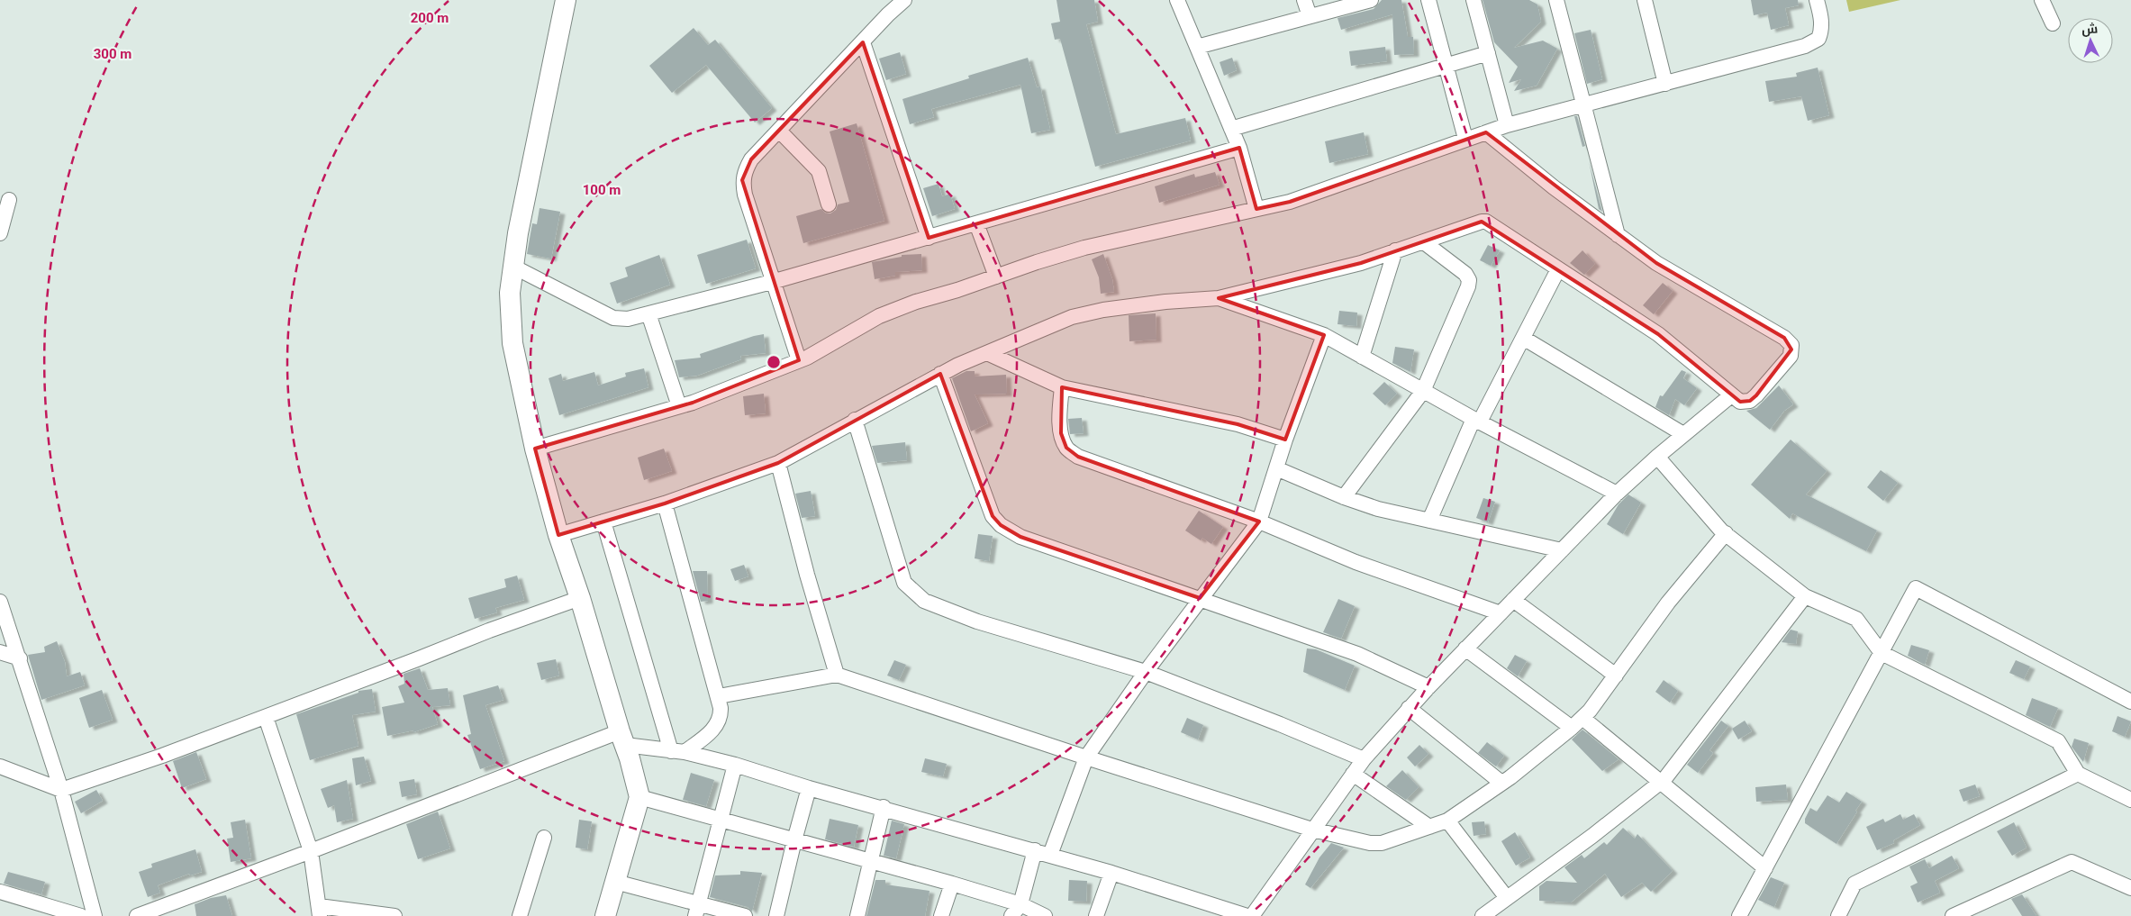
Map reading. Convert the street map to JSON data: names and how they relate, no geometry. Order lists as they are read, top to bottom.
{
  "north": "top",
  "rings": ["200 m", "300 m", "100 m"]
}
